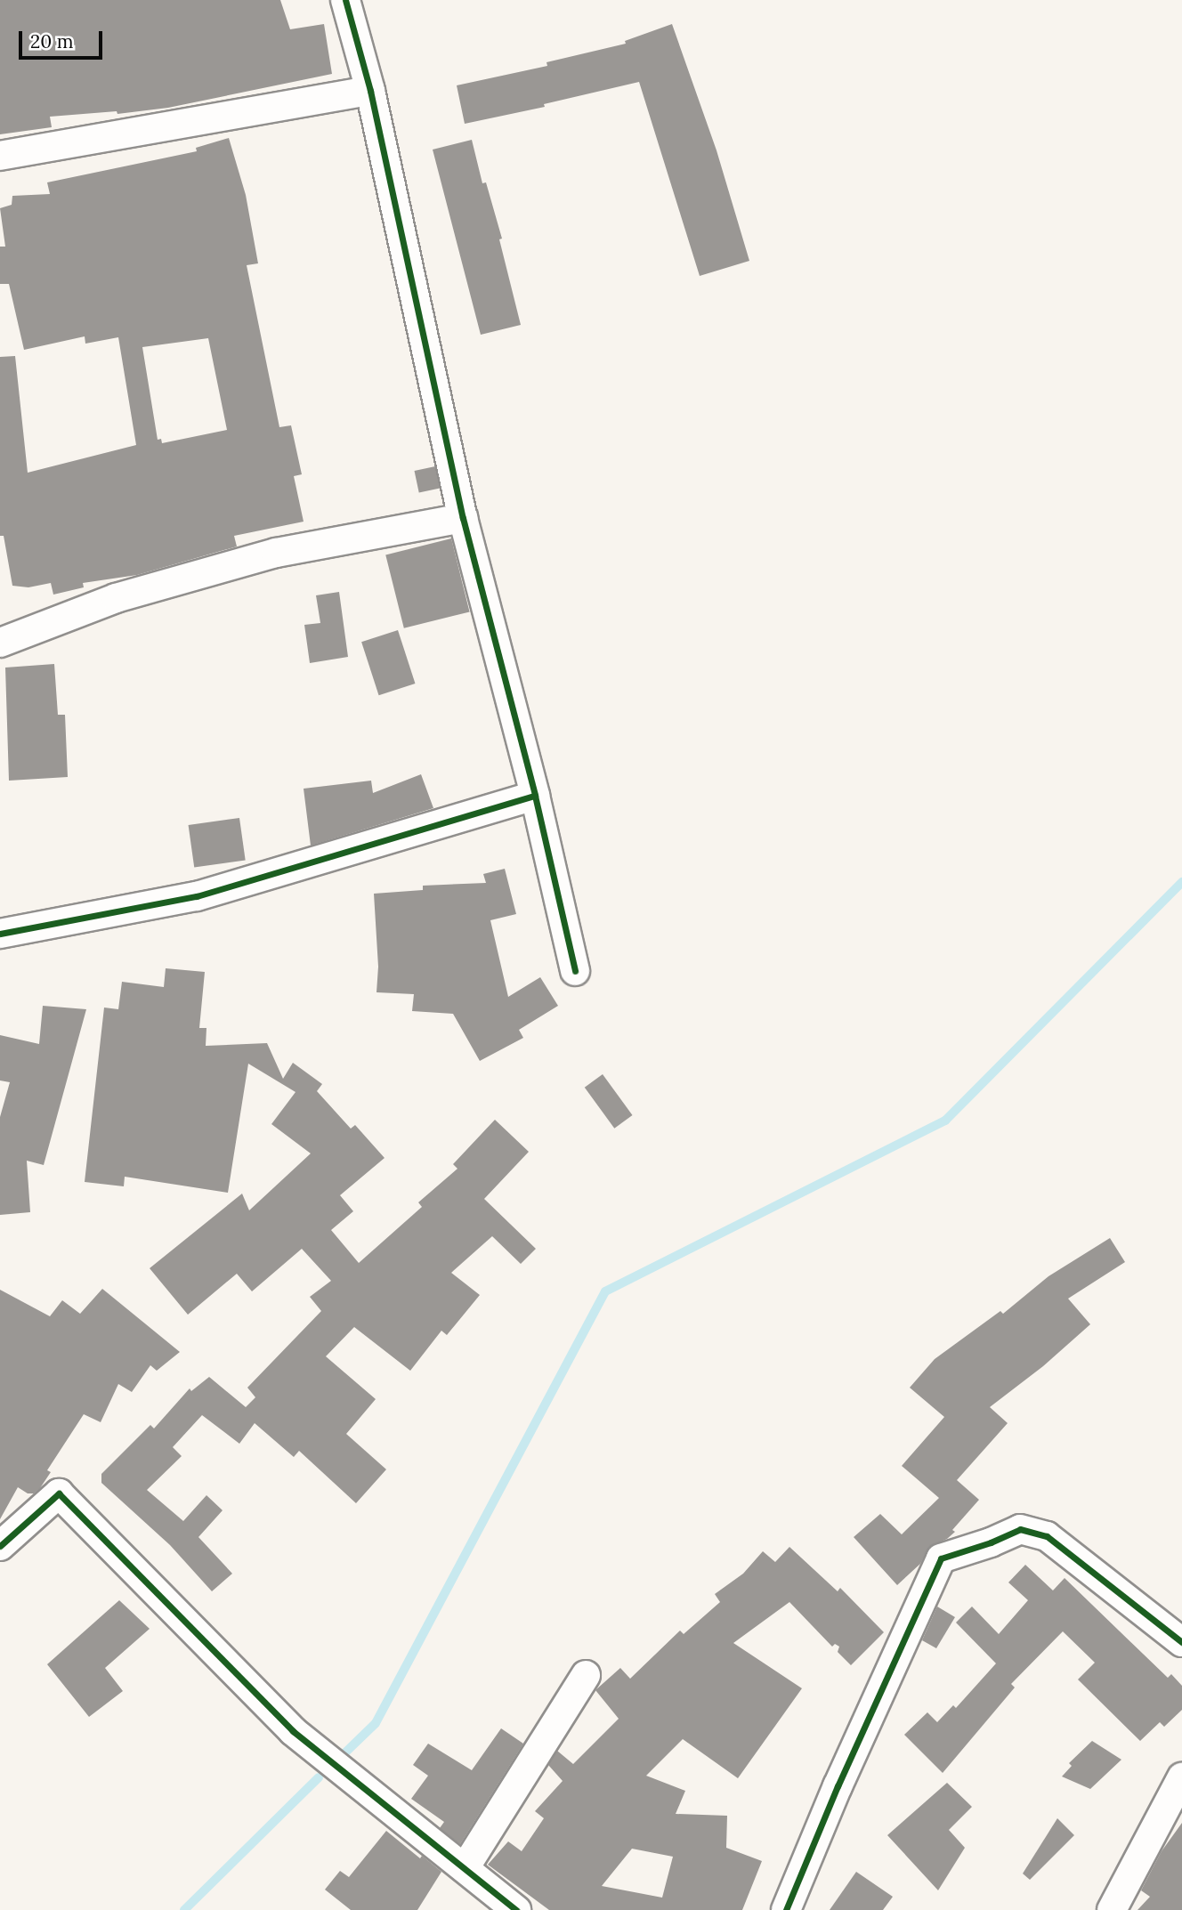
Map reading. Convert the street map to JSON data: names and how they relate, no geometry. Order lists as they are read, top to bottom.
{
  "scale_bar": "20 m"
}
